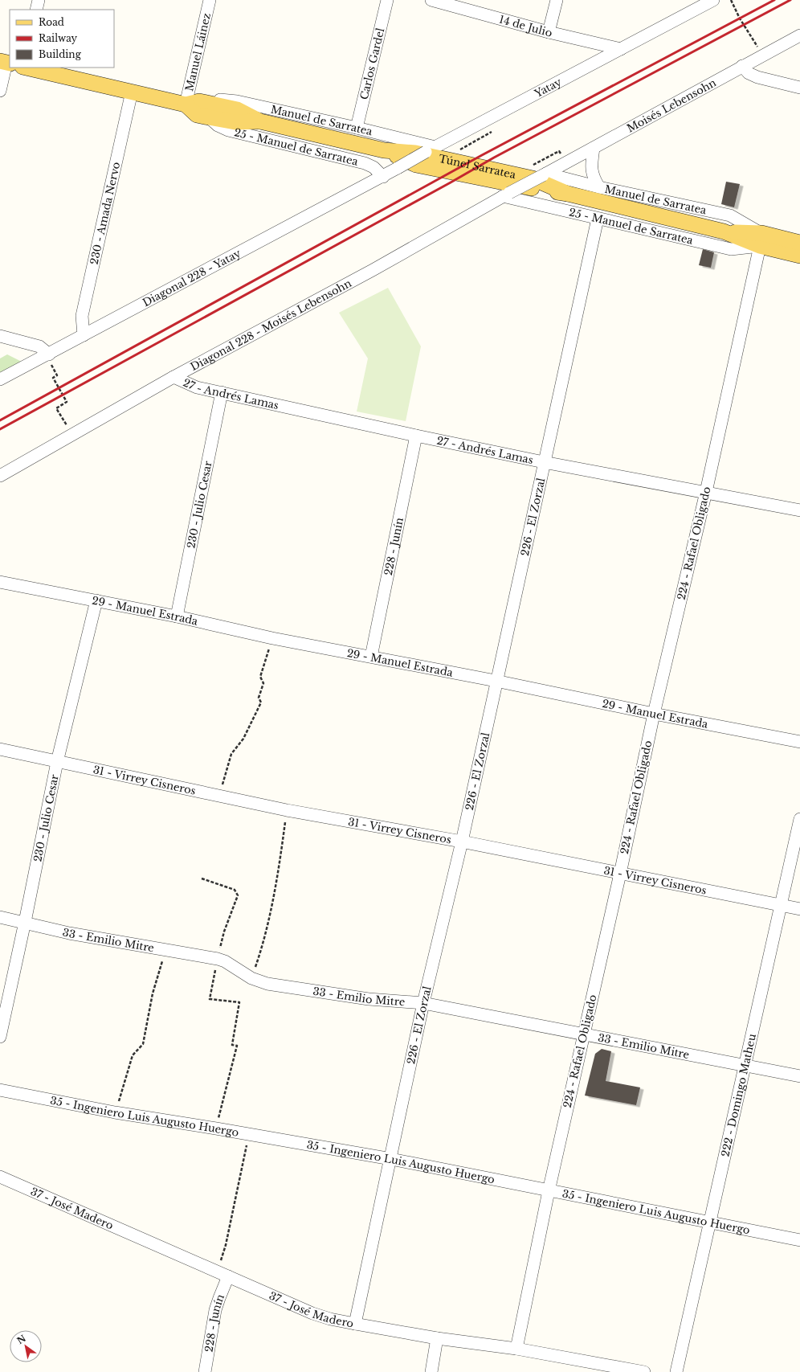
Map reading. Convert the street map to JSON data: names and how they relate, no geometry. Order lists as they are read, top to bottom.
{
  "streets": {
    "main road": ["Manuel de Sarratea", "25 - Manuel de Sarratea", "Túnel Sarratea"],
    "street": [
      "14 de Julio",
      "Manuel Láinez",
      "Carlos Gardel",
      "Yatay",
      "Moisés Lebensohn",
      "230 - Amada Nervo",
      "Diagonal 228 - Yatay",
      "Diagonal 228 - Moisés Lebensohn",
      "27 - Andrés Lamas",
      "230 - Julio Cesar",
      "226 - El Zorzal",
      "224 - Rafael Obligado",
      "228 - Junín",
      "29 - Manuel Estrada",
      "31 - Virrey Cisneros",
      "33 - Emilio Mitre",
      "222 - Domingo Matheu",
      "35 - Ingeniero Luis Augusto Huergo",
      "37 - José Madero"
    ]
  },
  "crossings": [
    ["14 de Julio", "Yatay"],
    ["Manuel Láinez", "Manuel de Sarratea"],
    ["Manuel Láinez", "25 - Manuel de Sarratea"],
    ["Carlos Gardel", "Manuel de Sarratea"],
    ["Yatay", "Manuel de Sarratea"],
    ["Yatay", "25 - Manuel de Sarratea"],
    ["Yatay", "Diagonal 228 - Yatay"],
    ["Moisés Lebensohn", "Manuel de Sarratea"],
    ["Moisés Lebensohn", "Diagonal 228 - Moisés Lebensohn"],
    ["Manuel de Sarratea", "25 - Manuel de Sarratea"],
    ["Manuel de Sarratea", "Túnel Sarratea"],
    ["Manuel de Sarratea", "230 - Amada Nervo"],
    ["Manuel de Sarratea", "Diagonal 228 - Moisés Lebensohn"],
    ["Manuel de Sarratea", "224 - Rafael Obligado"],
    ["25 - Manuel de Sarratea", "Túnel Sarratea"],
    ["25 - Manuel de Sarratea", "Diagonal 228 - Yatay"],
    ["25 - Manuel de Sarratea", "Diagonal 228 - Moisés Lebensohn"],
    ["25 - Manuel de Sarratea", "226 - El Zorzal"],
    ["25 - Manuel de Sarratea", "224 - Rafael Obligado"],
    ["230 - Amada Nervo", "Diagonal 228 - Yatay"],
    ["Diagonal 228 - Moisés Lebensohn", "27 - Andrés Lamas"],
    ["27 - Andrés Lamas", "230 - Julio Cesar"],
    ["27 - Andrés Lamas", "226 - El Zorzal"],
    ["27 - Andrés Lamas", "224 - Rafael Obligado"],
    ["27 - Andrés Lamas", "228 - Junín"],
    ["230 - Julio Cesar", "29 - Manuel Estrada"],
    ["230 - Julio Cesar", "31 - Virrey Cisneros"],
    ["230 - Julio Cesar", "33 - Emilio Mitre"],
    ["226 - El Zorzal", "29 - Manuel Estrada"],
    ["226 - El Zorzal", "31 - Virrey Cisneros"],
    ["226 - El Zorzal", "33 - Emilio Mitre"],
    ["226 - El Zorzal", "35 - Ingeniero Luis Augusto Huergo"],
    ["226 - El Zorzal", "37 - José Madero"],
    ["224 - Rafael Obligado", "29 - Manuel Estrada"],
    ["224 - Rafael Obligado", "31 - Virrey Cisneros"],
    ["224 - Rafael Obligado", "33 - Emilio Mitre"],
    ["224 - Rafael Obligado", "35 - Ingeniero Luis Augusto Huergo"],
    ["224 - Rafael Obligado", "37 - José Madero"],
    ["228 - Junín", "29 - Manuel Estrada"],
    ["228 - Junín", "37 - José Madero"],
    ["31 - Virrey Cisneros", "222 - Domingo Matheu"],
    ["33 - Emilio Mitre", "222 - Domingo Matheu"],
    ["222 - Domingo Matheu", "35 - Ingeniero Luis Augusto Huergo"]
  ],
  "legend": ["Road", "Railway", "Building"],
  "north": "top left"
}
